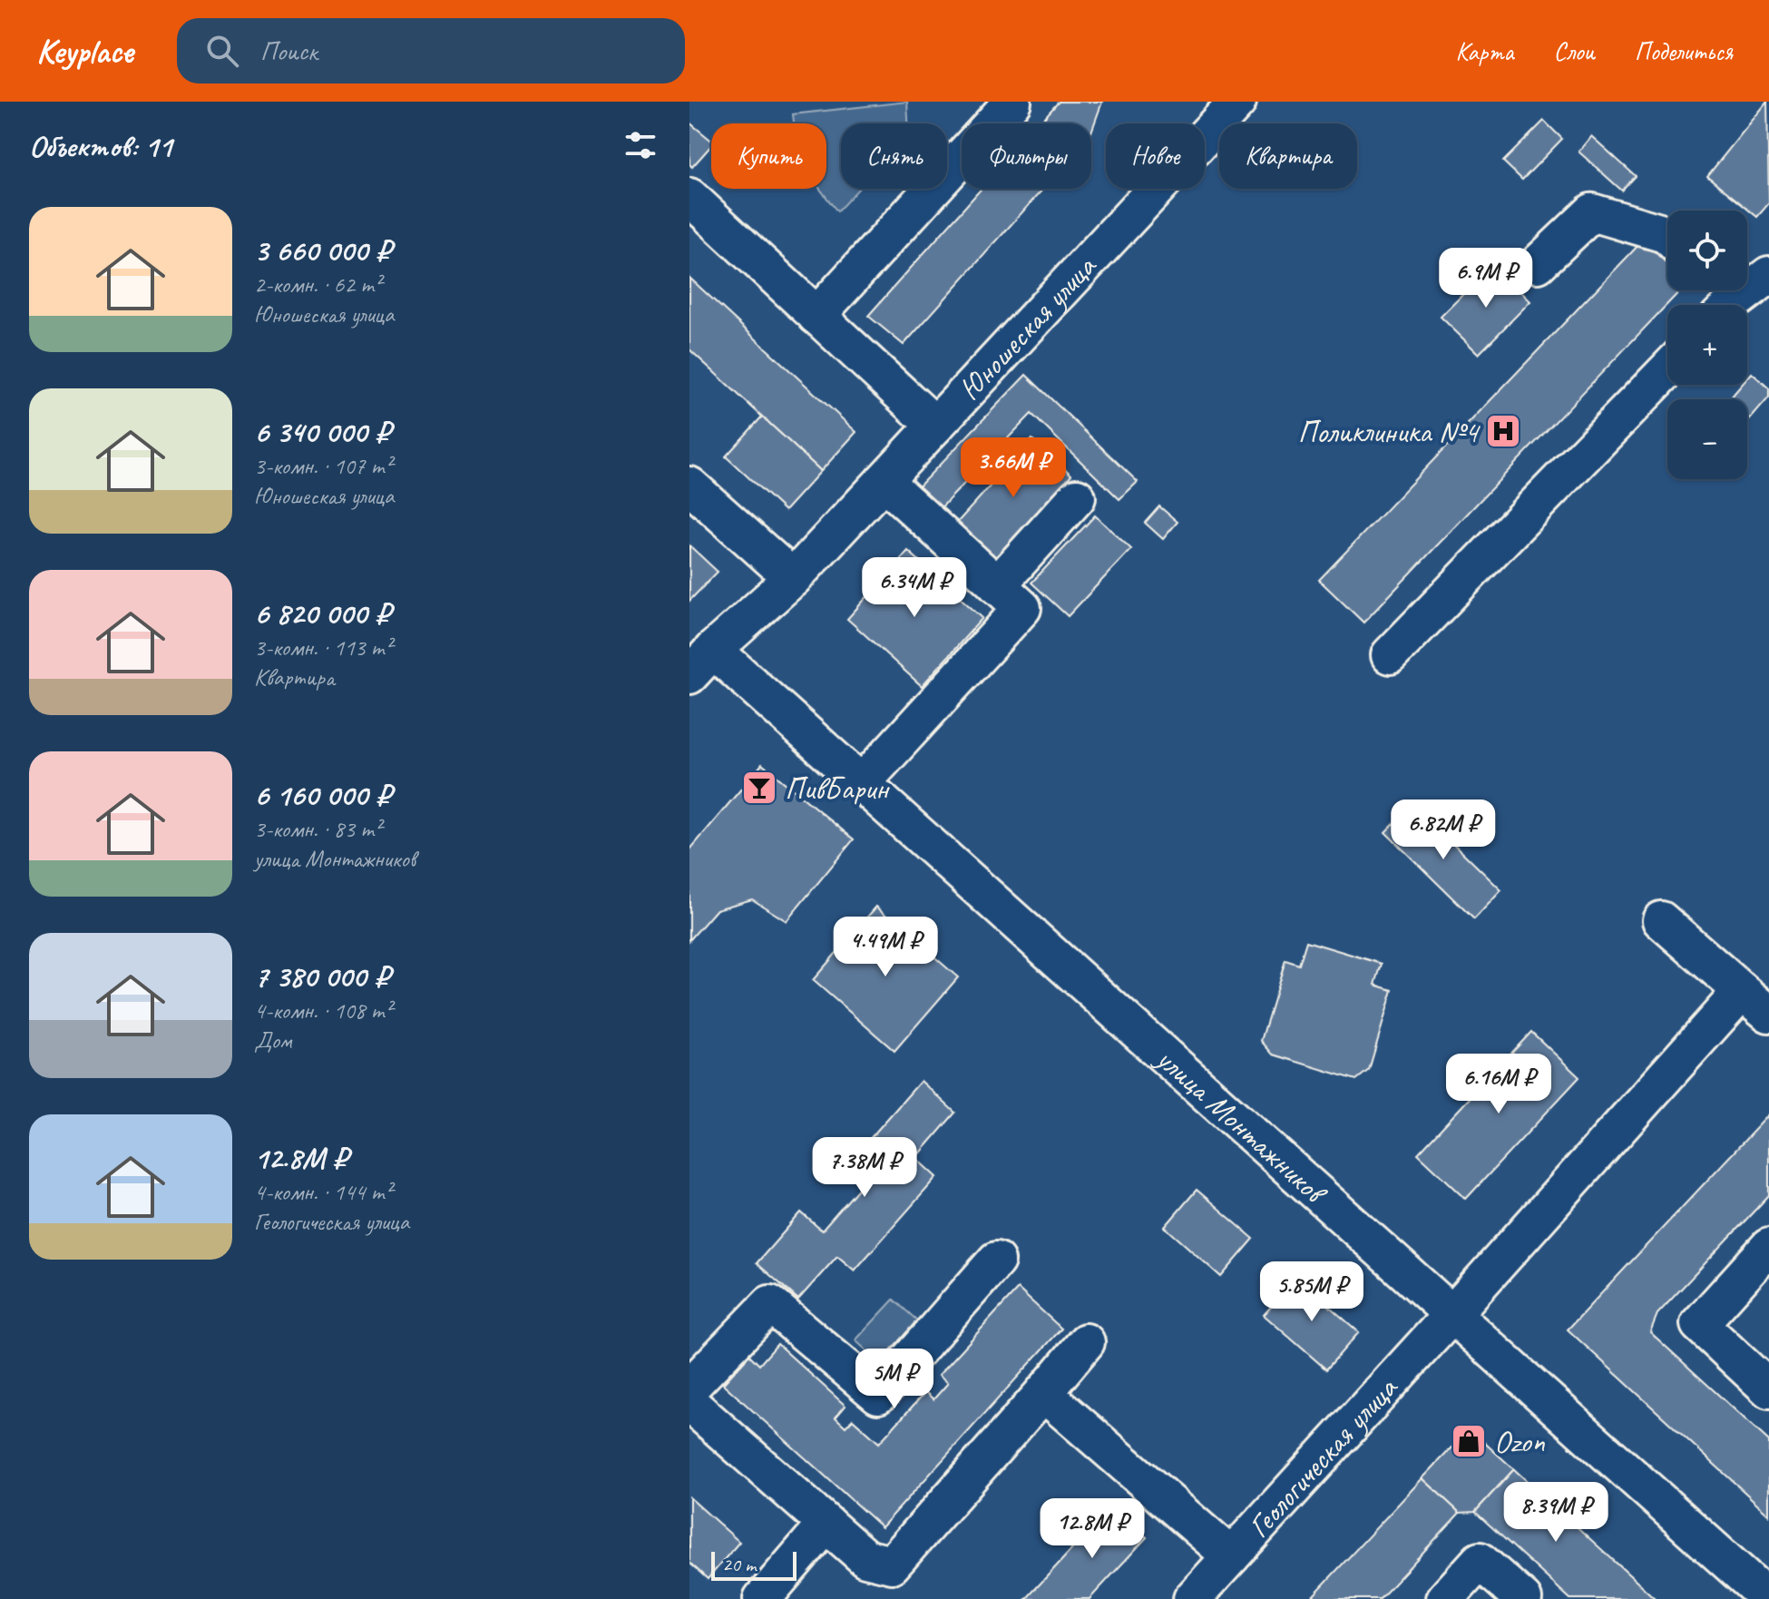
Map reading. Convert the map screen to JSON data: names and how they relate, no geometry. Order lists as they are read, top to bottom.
{
  "streets": {
    "street": ["Юношеская улица", "улица Монтажников", "Геологическая улица"]
  },
  "crossings": [
    ["Юношеская улица", "улица Монтажников"],
    ["улица Монтажников", "Геологическая улица"]
  ],
  "places": {
    "hospital": ["Поликлиника №4"],
    "bar": ["ПивБарин"],
    "shop": ["Ozon"]
  },
  "scale_bar": "20 m",
  "page": {
    "header": "Keyplace",
    "search": "Поиск",
    "nav": ["Карта", "Слои", "Поделиться"],
    "heading": "Объектов: 11",
    "chip": [
      "Купить",
      "Снять",
      "Фильтры",
      "Новое",
      "Квартира"
    ],
    "list": [
      {
        "name": "3 660 000 ₽",
        "note": "2-комн. · 62 m² · Юношеская улица"
      },
      {
        "name": "6 340 000 ₽",
        "note": "3-комн. · 107 m² · Юношеская улица"
      },
      {
        "name": "6 820 000 ₽",
        "note": "3-комн. · 113 m² · Квартира"
      },
      {
        "name": "6 160 000 ₽",
        "note": "3-комн. · 83 m² · улица Монтажников"
      },
      {
        "name": "7 380 000 ₽",
        "note": "4-комн. · 108 m² · Дом"
      },
      {
        "name": "12.8M ₽",
        "note": "4-комн. · 144 m² · Геологическая улица"
      }
    ],
    "map_buttons": ["+", "−"],
    "price": [
      "6.9M ₽",
      "3.66M ₽",
      "6.34M ₽",
      "6.82M ₽",
      "4.49M ₽",
      "6.16M ₽",
      "7.38M ₽",
      "5.85M ₽",
      "5M ₽",
      "8.39M ₽",
      "12.8M ₽"
    ],
    "scale": "20 m"
  }
}
